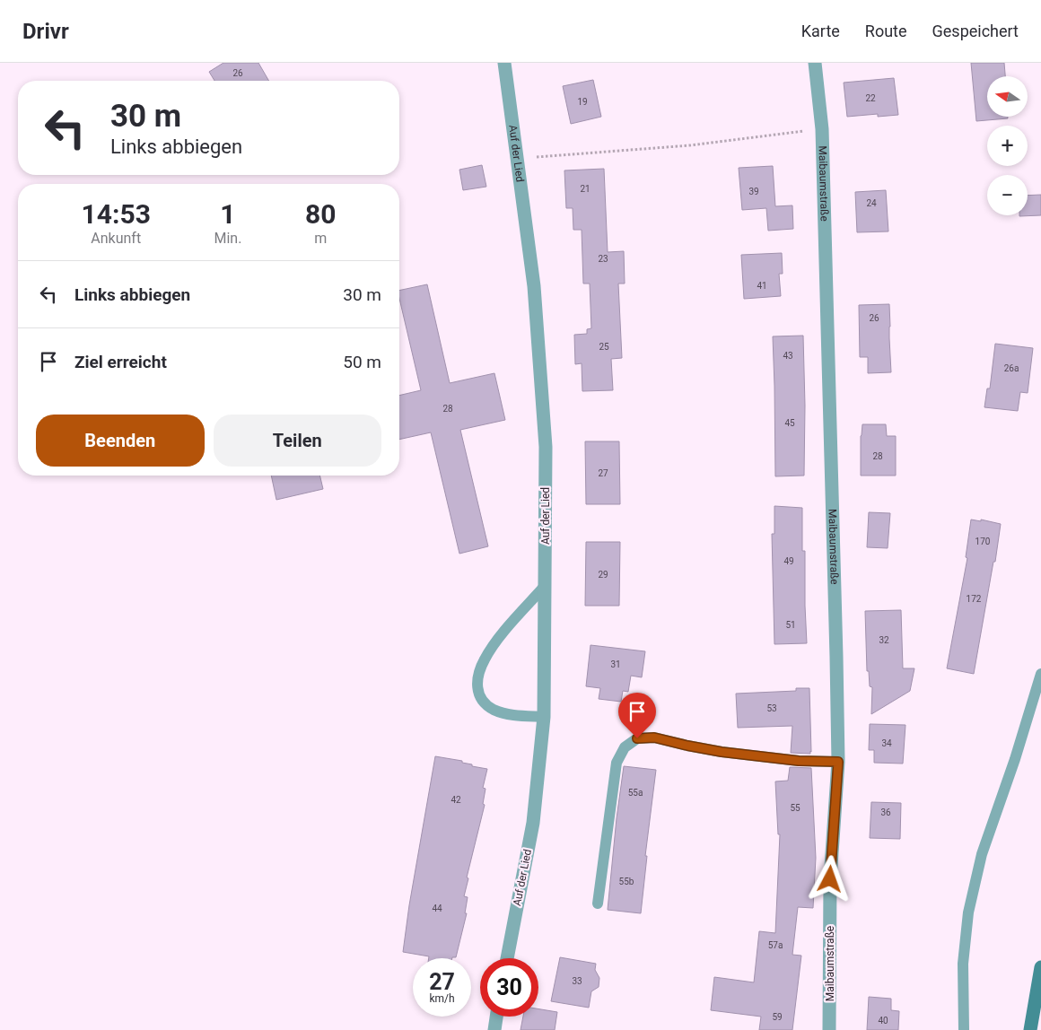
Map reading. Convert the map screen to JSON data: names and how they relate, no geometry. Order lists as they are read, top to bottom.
{
  "streets": {
    "street": ["Auf der Lied", "Maibaumstraße"]
  },
  "house_numbers": [
    "26",
    "22",
    "19",
    "21",
    "39",
    "24",
    "23",
    "41",
    "26",
    "25",
    "43",
    "26a",
    "28",
    "45",
    "28",
    "27",
    "170",
    "49",
    "29",
    "172",
    "51",
    "32",
    "31",
    "53",
    "34",
    "55a",
    "42",
    "55",
    "36",
    "55b",
    "44",
    "57a",
    "33",
    "59",
    "40"
  ],
  "north": "left",
  "page": {
    "header": "Drivr",
    "nav": ["Karte", "Route", "Gespeichert"],
    "map_buttons": ["+", "−"],
    "turn": ["30 m", "Links abbiegen"],
    "eta": [
      "14:53",
      "Ankunft",
      "1",
      "Min.",
      "80",
      "m"
    ],
    "list": [
      {
        "name": "Links abbiegen",
        "value": "30 m"
      },
      {
        "name": "Ziel erreicht",
        "value": "50 m"
      }
    ],
    "buttons": ["Beenden", "Teilen"],
    "speed": "27 km/h",
    "limit": "30"
  }
}
